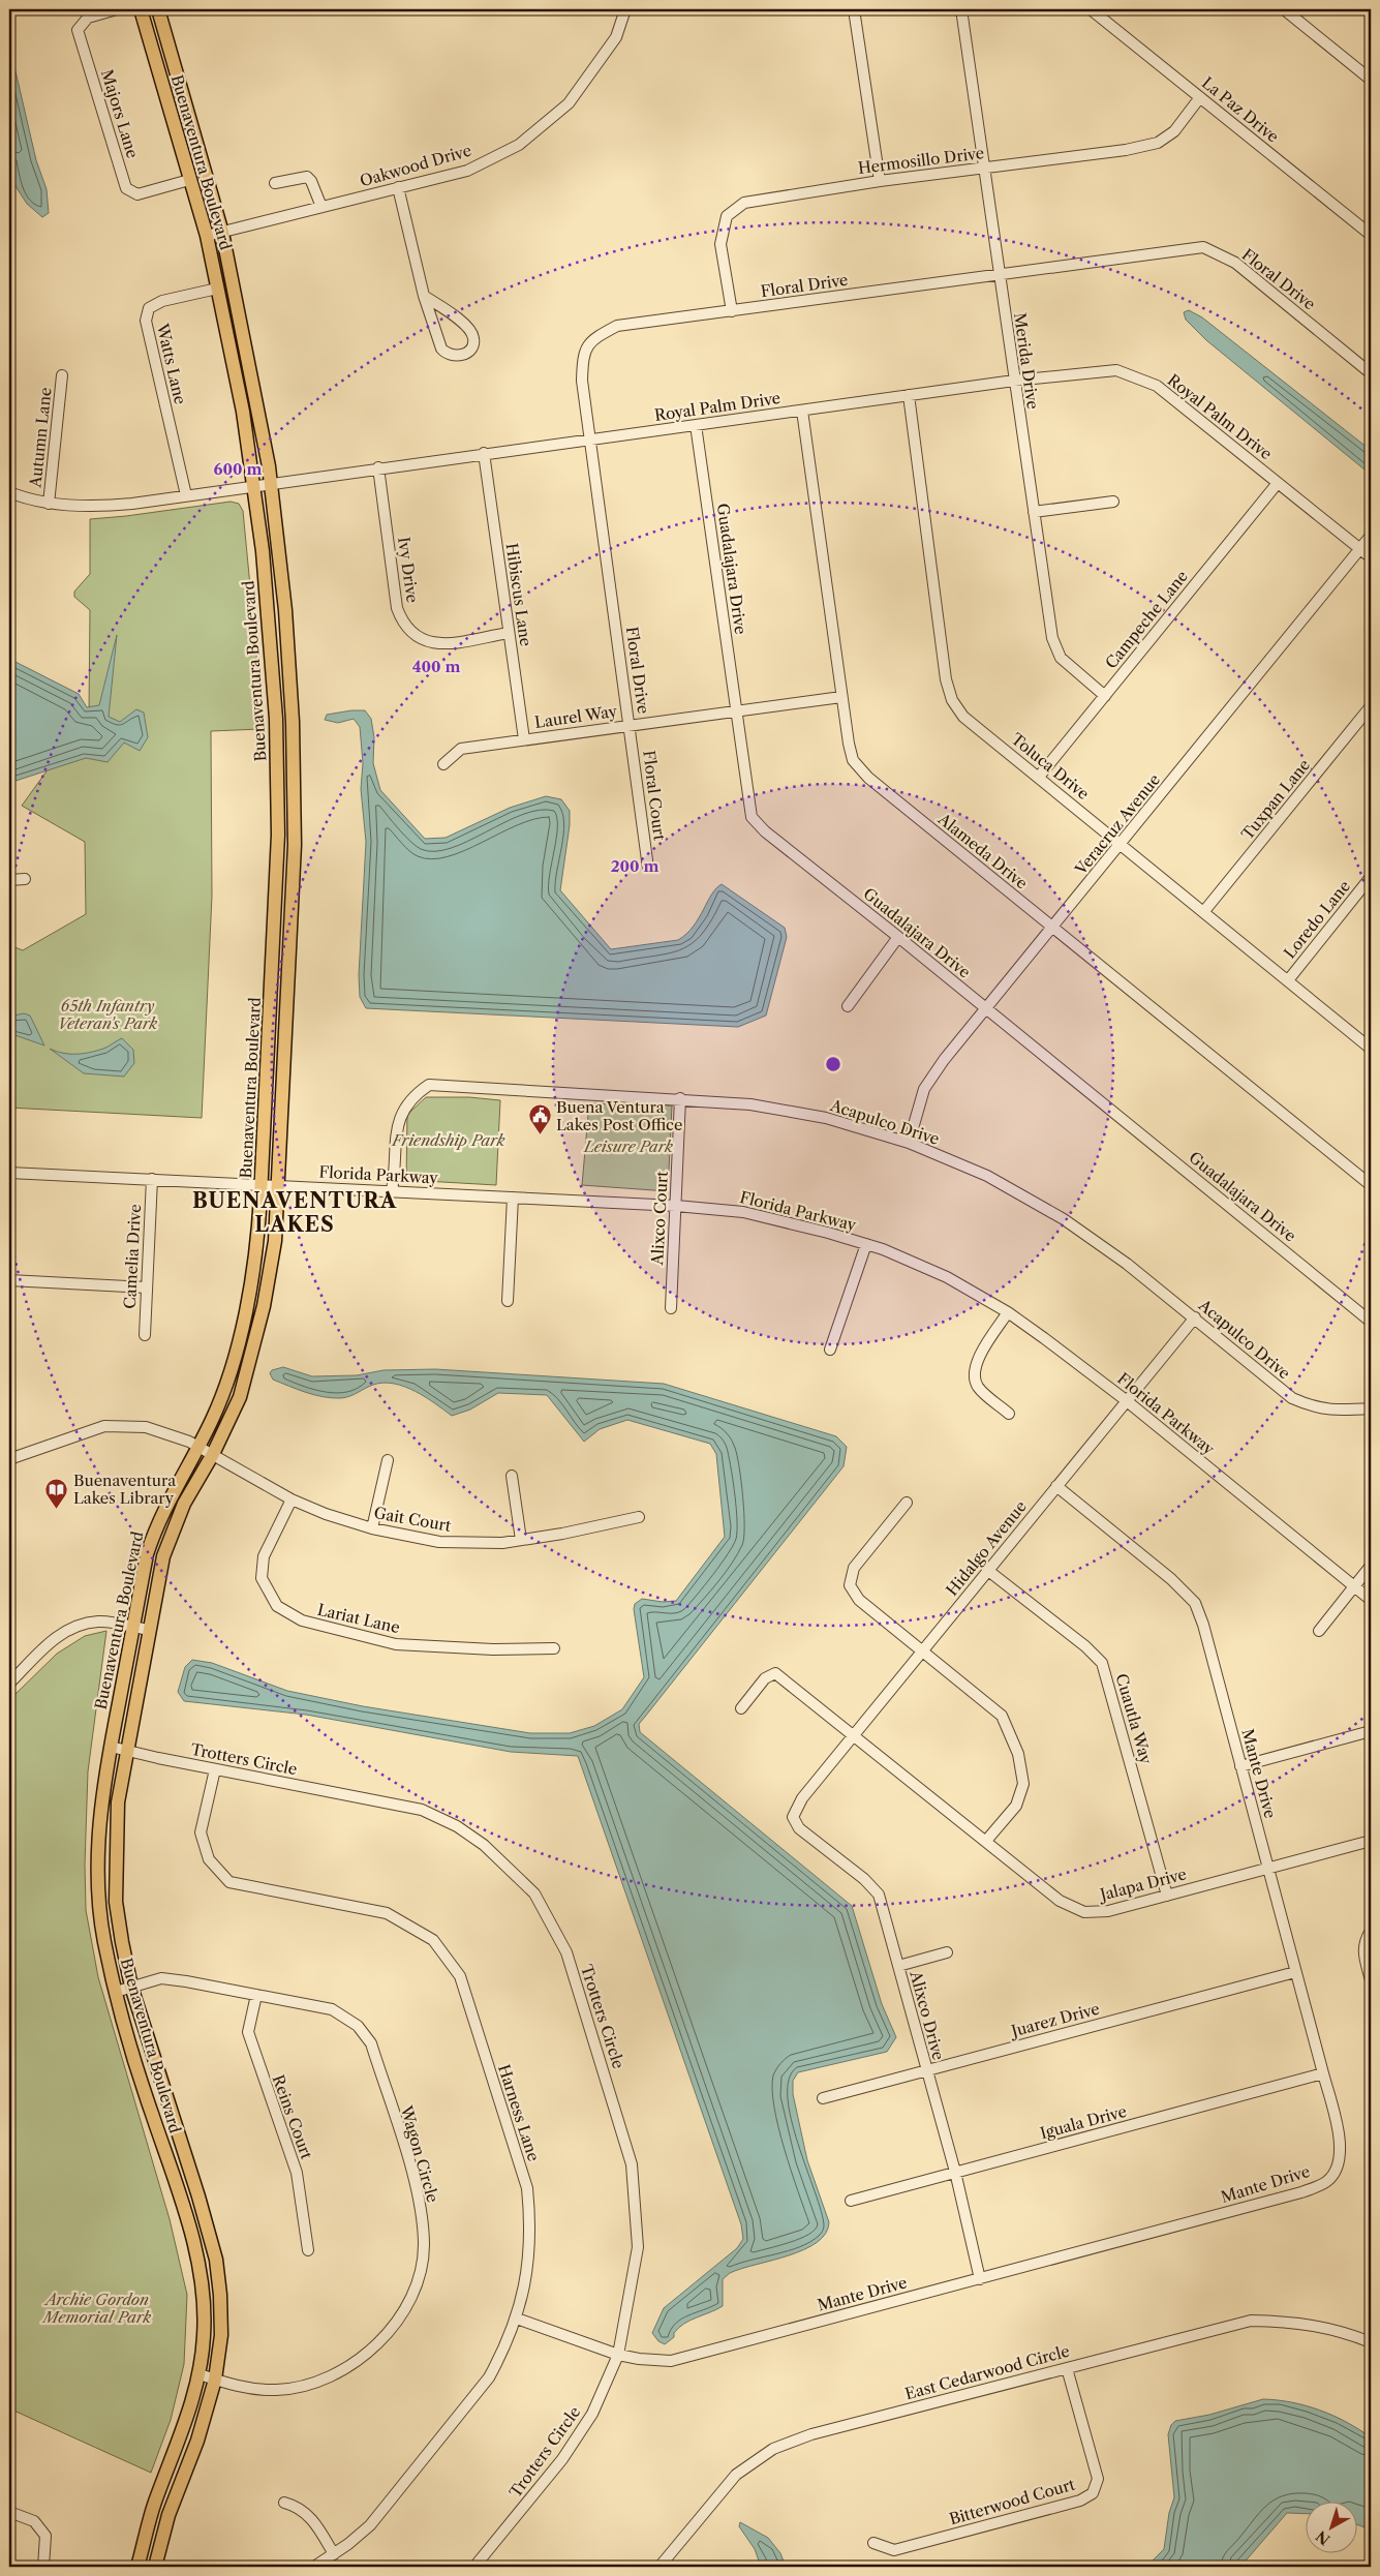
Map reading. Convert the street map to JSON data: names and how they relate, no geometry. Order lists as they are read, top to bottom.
{
  "streets": {
    "main road": ["Buenaventura Boulevard"],
    "street": [
      "La Paz Drive",
      "Majors Lane",
      "Hermosillo Drive",
      "Oakwood Drive",
      "Floral Drive",
      "Merida Drive",
      "Watts Lane",
      "Royal Palm Drive",
      "Autumn Lane",
      "Guadalajara Drive",
      "Ivy Drive",
      "Hibiscus Lane",
      "Campeche Lane",
      "Laurel Way",
      "Toluca Drive",
      "Floral Court",
      "Tuxpan Lane",
      "Veracruz Avenue",
      "Alameda Drive",
      "Loredo Lane",
      "Acapulco Drive",
      "Florida Parkway",
      "Alixco Court",
      "Camelia Drive",
      "Gait Court",
      "Hidalgo Avenue",
      "Lariat Lane",
      "Cuautla Way",
      "Trotters Circle",
      "Mante Drive",
      "Jalapa Drive",
      "Alixco Drive",
      "Juarez Drive",
      "Harness Lane",
      "Reins Court",
      "Iguala Drive",
      "Wagon Circle",
      "East Cedarwood Circle",
      "Bitterwood Court"
    ]
  },
  "crossings": [
    ["La Paz Drive", "Hermosillo Drive"],
    ["Majors Lane", "Buenaventura Boulevard"],
    ["Hermosillo Drive", "Floral Drive"],
    ["Hermosillo Drive", "Merida Drive"],
    ["Buenaventura Boulevard", "Oakwood Drive"],
    ["Buenaventura Boulevard", "Watts Lane"],
    ["Buenaventura Boulevard", "Royal Palm Drive"],
    ["Buenaventura Boulevard", "Florida Parkway"],
    ["Buenaventura Boulevard", "Gait Court"],
    ["Buenaventura Boulevard", "Trotters Circle"],
    ["Buenaventura Boulevard", "Wagon Circle"],
    ["Floral Drive", "Merida Drive"],
    ["Floral Drive", "Royal Palm Drive"],
    ["Floral Drive", "Laurel Way"],
    ["Floral Drive", "Floral Court"],
    ["Merida Drive", "Royal Palm Drive"],
    ["Merida Drive", "Campeche Lane"],
    ["Watts Lane", "Royal Palm Drive"],
    ["Royal Palm Drive", "Autumn Lane"],
    ["Royal Palm Drive", "Guadalajara Drive"],
    ["Royal Palm Drive", "Ivy Drive"],
    ["Royal Palm Drive", "Hibiscus Lane"],
    ["Royal Palm Drive", "Campeche Lane"],
    ["Royal Palm Drive", "Toluca Drive"],
    ["Royal Palm Drive", "Veracruz Avenue"],
    ["Royal Palm Drive", "Alameda Drive"],
    ["Guadalajara Drive", "Laurel Way"],
    ["Guadalajara Drive", "Veracruz Avenue"],
    ["Ivy Drive", "Hibiscus Lane"],
    ["Hibiscus Lane", "Laurel Way"],
    ["Campeche Lane", "Toluca Drive"],
    ["Laurel Way", "Floral Court"],
    ["Laurel Way", "Alameda Drive"],
    ["Toluca Drive", "Tuxpan Lane"],
    ["Toluca Drive", "Veracruz Avenue"],
    ["Toluca Drive", "Loredo Lane"],
    ["Veracruz Avenue", "Alameda Drive"],
    ["Veracruz Avenue", "Acapulco Drive"],
    ["Acapulco Drive", "Florida Parkway"],
    ["Acapulco Drive", "Alixco Court"],
    ["Acapulco Drive", "Hidalgo Avenue"],
    ["Florida Parkway", "Alixco Court"],
    ["Florida Parkway", "Camelia Drive"],
    ["Florida Parkway", "Hidalgo Avenue"],
    ["Gait Court", "Lariat Lane"],
    ["Hidalgo Avenue", "Cuautla Way"],
    ["Hidalgo Avenue", "Mante Drive"],
    ["Hidalgo Avenue", "Jalapa Drive"],
    ["Hidalgo Avenue", "Alixco Drive"],
    ["Cuautla Way", "Jalapa Drive"],
    ["Trotters Circle", "Mante Drive"],
    ["Trotters Circle", "Harness Lane"],
    ["Mante Drive", "Jalapa Drive"],
    ["Mante Drive", "Alixco Drive"],
    ["Mante Drive", "Juarez Drive"],
    ["Mante Drive", "Harness Lane"],
    ["Mante Drive", "Iguala Drive"],
    ["Alixco Drive", "Juarez Drive"],
    ["Alixco Drive", "Iguala Drive"],
    ["Reins Court", "Wagon Circle"],
    ["East Cedarwood Circle", "Bitterwood Court"]
  ],
  "districts": ["BUENAVENTURA LAKES"],
  "parks": [
    "65th Infantry Veteran's Park",
    "Friendship Park",
    "Leisure Park",
    "Archie Gordon Memorial Park"
  ],
  "places": {
    "public building": ["Buena Ventura Lakes Post Office"],
    "library": ["Buenaventura Lakes Library"]
  },
  "north": "bottom left",
  "rings": ["600 m", "400 m", "200 m"]
}
